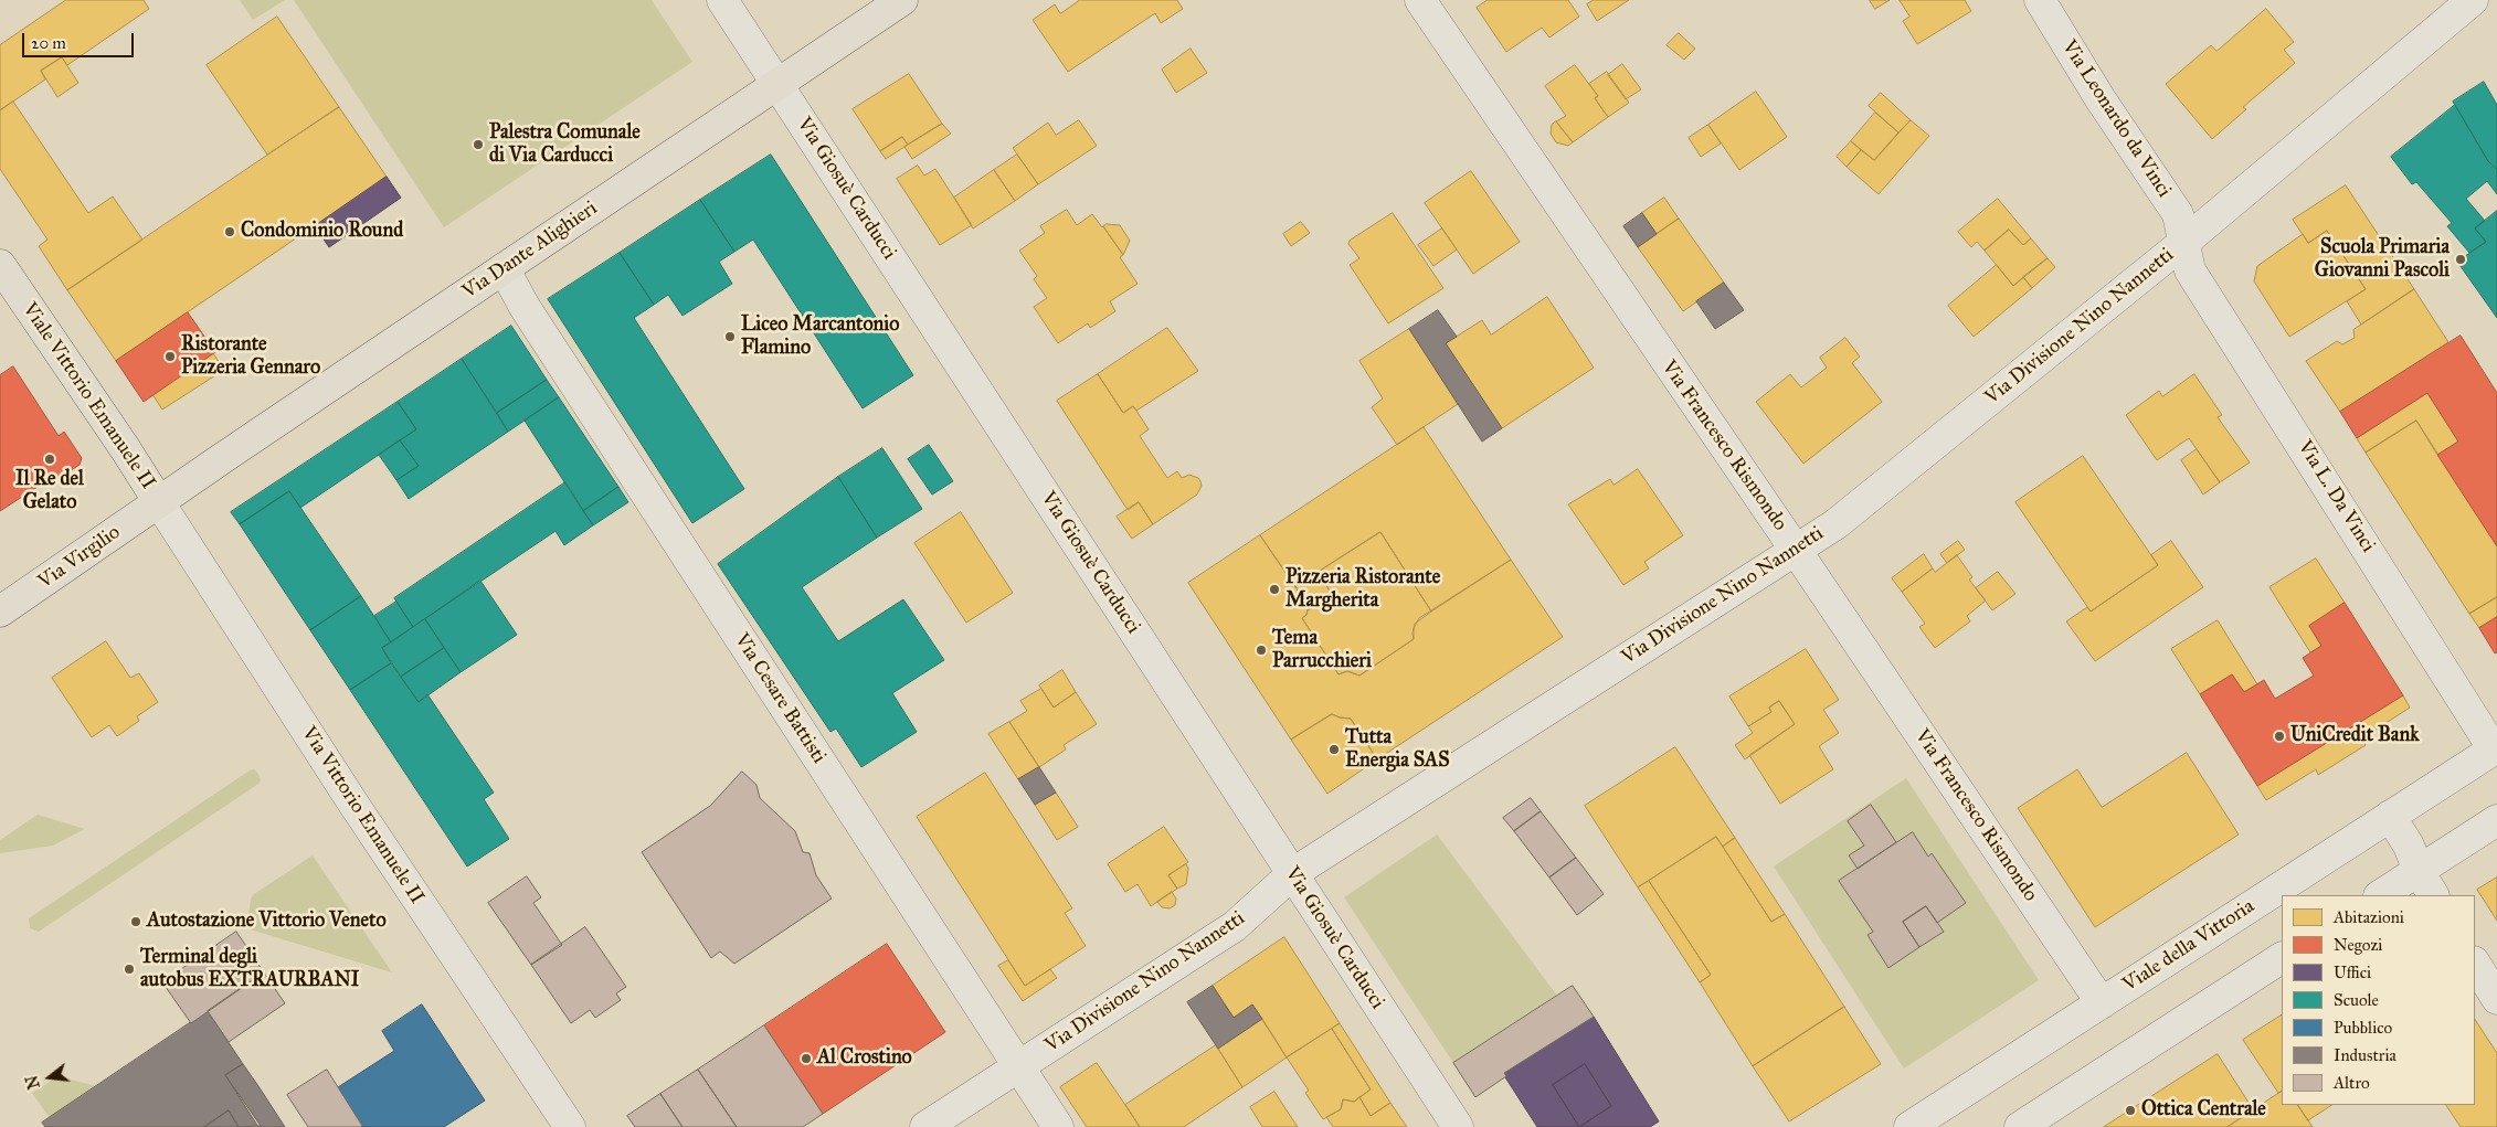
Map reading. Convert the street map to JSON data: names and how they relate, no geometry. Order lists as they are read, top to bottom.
{
  "streets": {
    "main road": ["Via Dante Alighieri", "Viale Vittorio Emanuele II", "Via Virgilio"],
    "street": [
      "Via Leonardo da Vinci",
      "Via Giosuè Carducci",
      "Via Divisione Nino Nannetti",
      "Via Francesco Rismondo",
      "Via L. Da Vinci",
      "Via Cesare Battisti",
      "Via Vittorio Emanuele II",
      "Viale della Vittoria"
    ]
  },
  "crossings": [
    ["Via Leonardo da Vinci", "Via Divisione Nino Nannetti"],
    ["Via Leonardo da Vinci", "Via L. Da Vinci"],
    ["Via Giosuè Carducci", "Via Dante Alighieri"],
    ["Via Giosuè Carducci", "Via Divisione Nino Nannetti"],
    ["Via Dante Alighieri", "Viale Vittorio Emanuele II"],
    ["Via Dante Alighieri", "Via Virgilio"],
    ["Via Dante Alighieri", "Via Cesare Battisti"],
    ["Via Dante Alighieri", "Via Vittorio Emanuele II"],
    ["Via Divisione Nino Nannetti", "Via Francesco Rismondo"],
    ["Via Divisione Nino Nannetti", "Via L. Da Vinci"],
    ["Via Divisione Nino Nannetti", "Via Cesare Battisti"],
    ["Viale Vittorio Emanuele II", "Via Virgilio"],
    ["Viale Vittorio Emanuele II", "Via Vittorio Emanuele II"],
    ["Via Francesco Rismondo", "Viale della Vittoria"],
    ["Via L. Da Vinci", "Viale della Vittoria"],
    ["Via Virgilio", "Via Vittorio Emanuele II"]
  ],
  "places": [
    "Palestra Comunale di Via Carducci",
    "Condominio Round",
    "Scuola Primaria Giovanni Pascoli",
    "Liceo Marcantonio Flamino",
    "Ristorante Pizzeria Gennaro",
    "Il Re del Gelato",
    "Pizzeria Ristorante Margherita",
    "Tema Parrucchieri",
    "UniCredit Bank",
    "Tutta Energia SAS",
    "Autostazione Vittorio Veneto",
    "Terminal degli autobus EXTRAURBANI",
    "Al Crostino",
    "Ottica Centrale"
  ],
  "legend": [
    "Abitazioni",
    "Negozi",
    "Uffici",
    "Scuole",
    "Pubblico",
    "Industria",
    "Altro"
  ],
  "scale_bar": "20 m",
  "north": "left"
}
